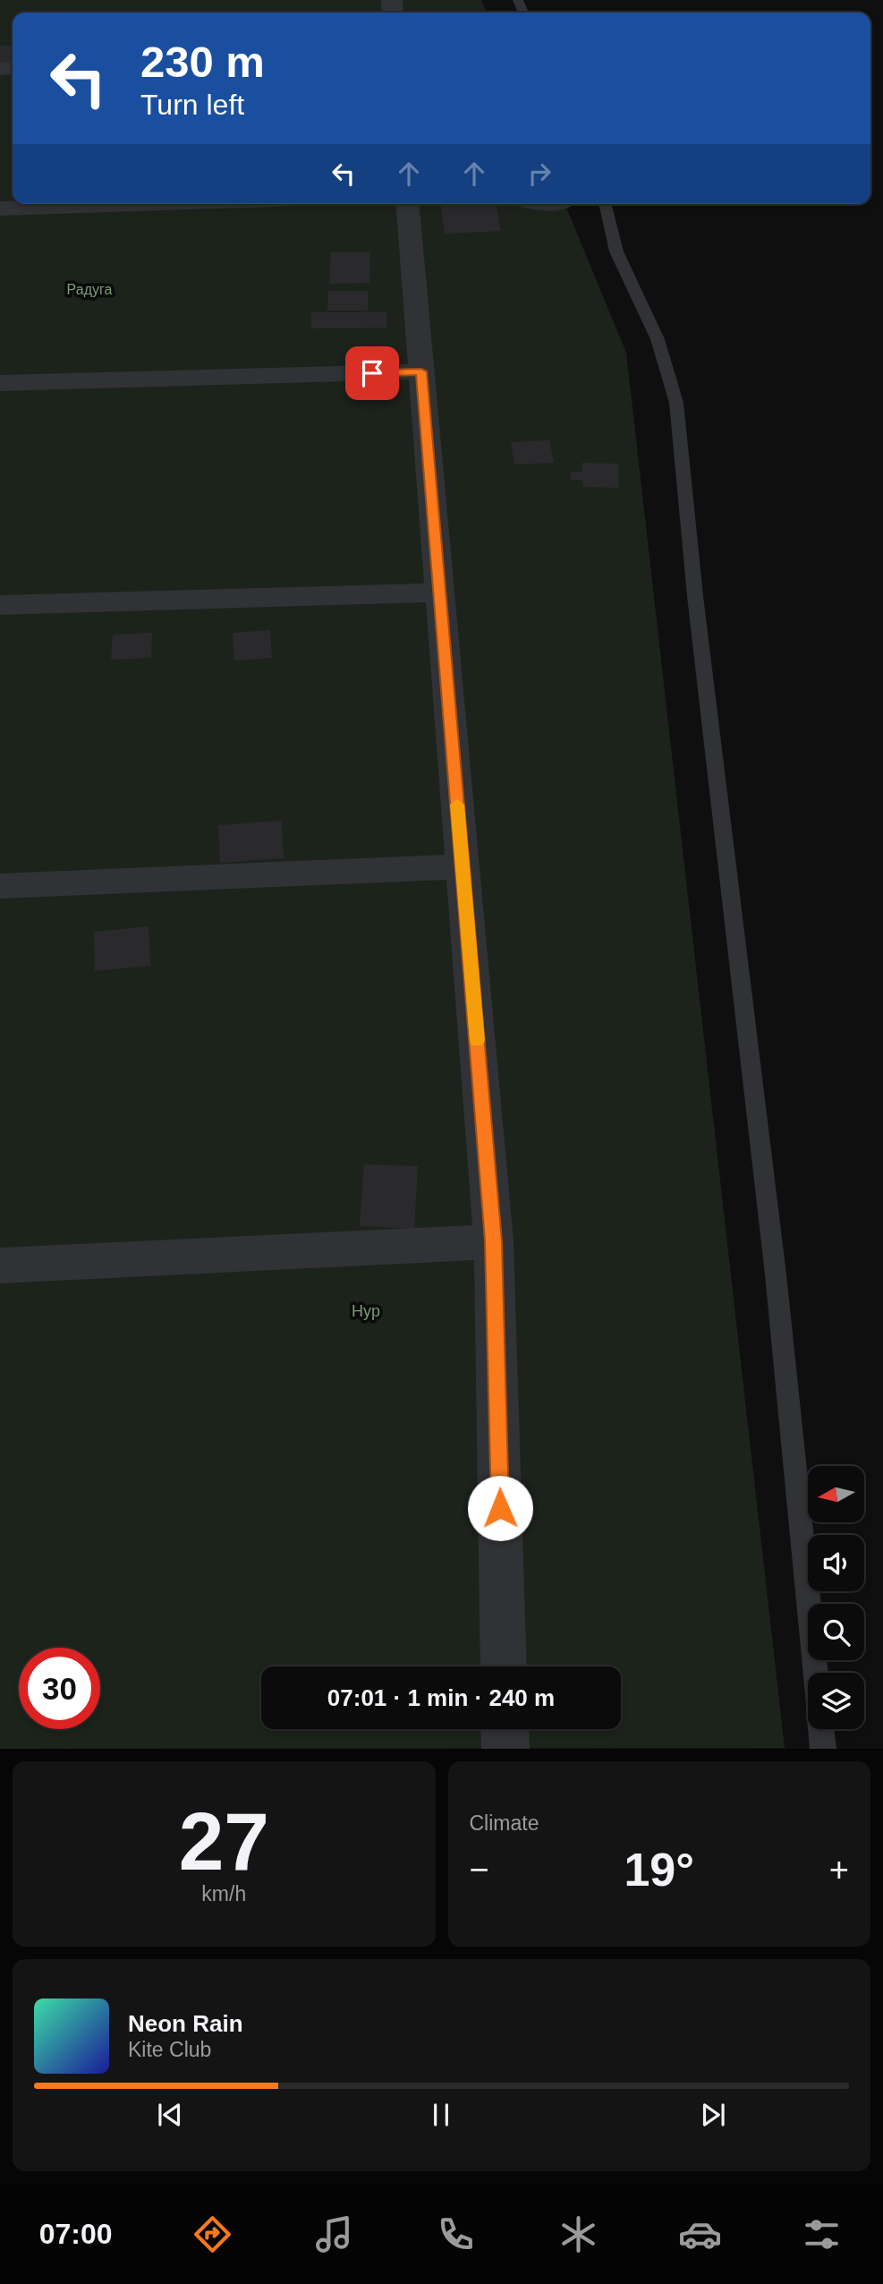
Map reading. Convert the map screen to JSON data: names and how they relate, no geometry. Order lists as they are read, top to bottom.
{
  "parks": ["Радуга", "Нур"],
  "north": "left",
  "page": {
    "turn": ["230 m", "Turn left"],
    "limit": "30",
    "trip": "07:01 · 1 min · 240 m",
    "tile": [
      ["27", "km/h"],
      "Climate"
    ],
    "heat": ["−", "19°", "+"],
    "song": ["Neon Rain", "Kite Club"],
    "tabs": "07:00"
  }
}
